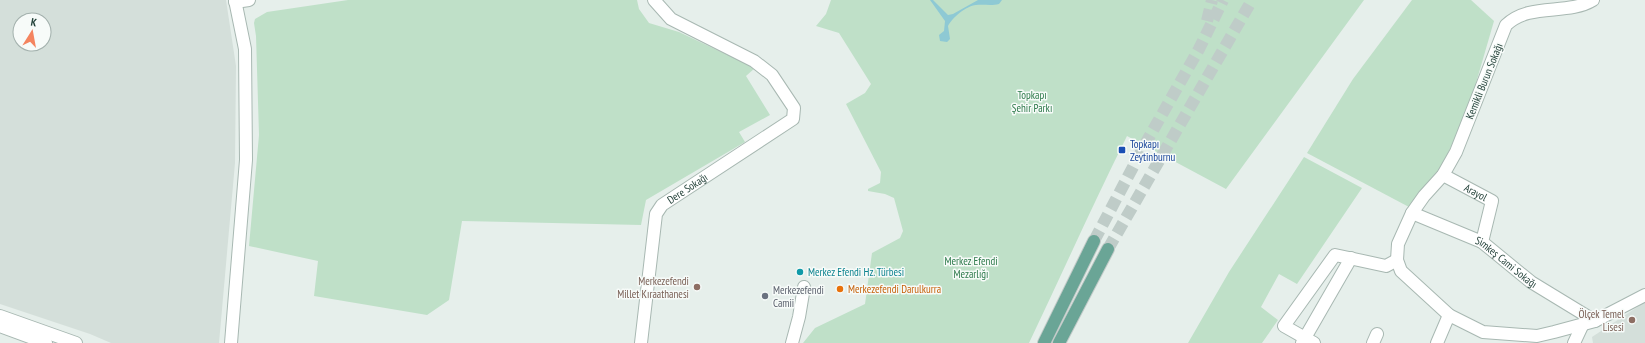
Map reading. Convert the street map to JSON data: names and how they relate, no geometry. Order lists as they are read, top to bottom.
{
  "streets": {
    "street": [
      "Kemikli Burun Sokağı",
      "Dere Sokağı",
      "Arayol",
      "Simkeş Cami Sokağı"
    ]
  },
  "crossings": [
    ["Kemikli Burun Sokağı", "Arayol"],
    ["Kemikli Burun Sokağı", "Simkeş Cami Sokağı"],
    ["Arayol", "Simkeş Cami Sokağı"]
  ],
  "parks": ["Topkapı Şehir Parkı", "Merkez Efendi Mezarlığı"],
  "places": {
    "transit": ["Topkapı Zeytinburnu"],
    "other": [
      "Merkez Efendi Hz. Türbesi",
      "Merkezefendi Millet Kıraathanesi",
      "Merkezefendi Darulkurra",
      "Merkezefendi Camii",
      "Ölçek Temel Lisesi"
    ]
  },
  "north": "top"
}
